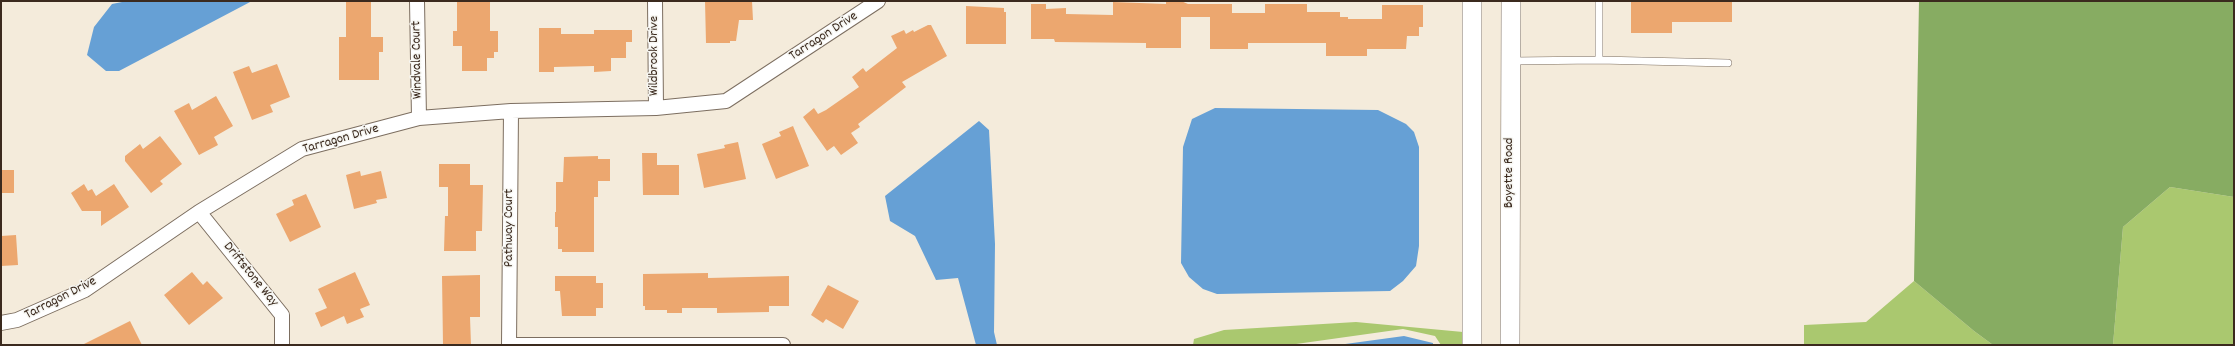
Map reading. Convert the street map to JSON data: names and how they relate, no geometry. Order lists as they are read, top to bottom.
{
  "streets": {
    "main road": ["Boyette Road"],
    "street": [
      "Tarragon Drive",
      "Wildbrook Drive",
      "Windvale Court",
      "Pathway Court",
      "Driftstone Way"
    ]
  },
  "crossings": [
    ["Tarragon Drive", "Wildbrook Drive"],
    ["Tarragon Drive", "Windvale Court"],
    ["Tarragon Drive", "Pathway Court"],
    ["Tarragon Drive", "Driftstone Way"]
  ]
}
